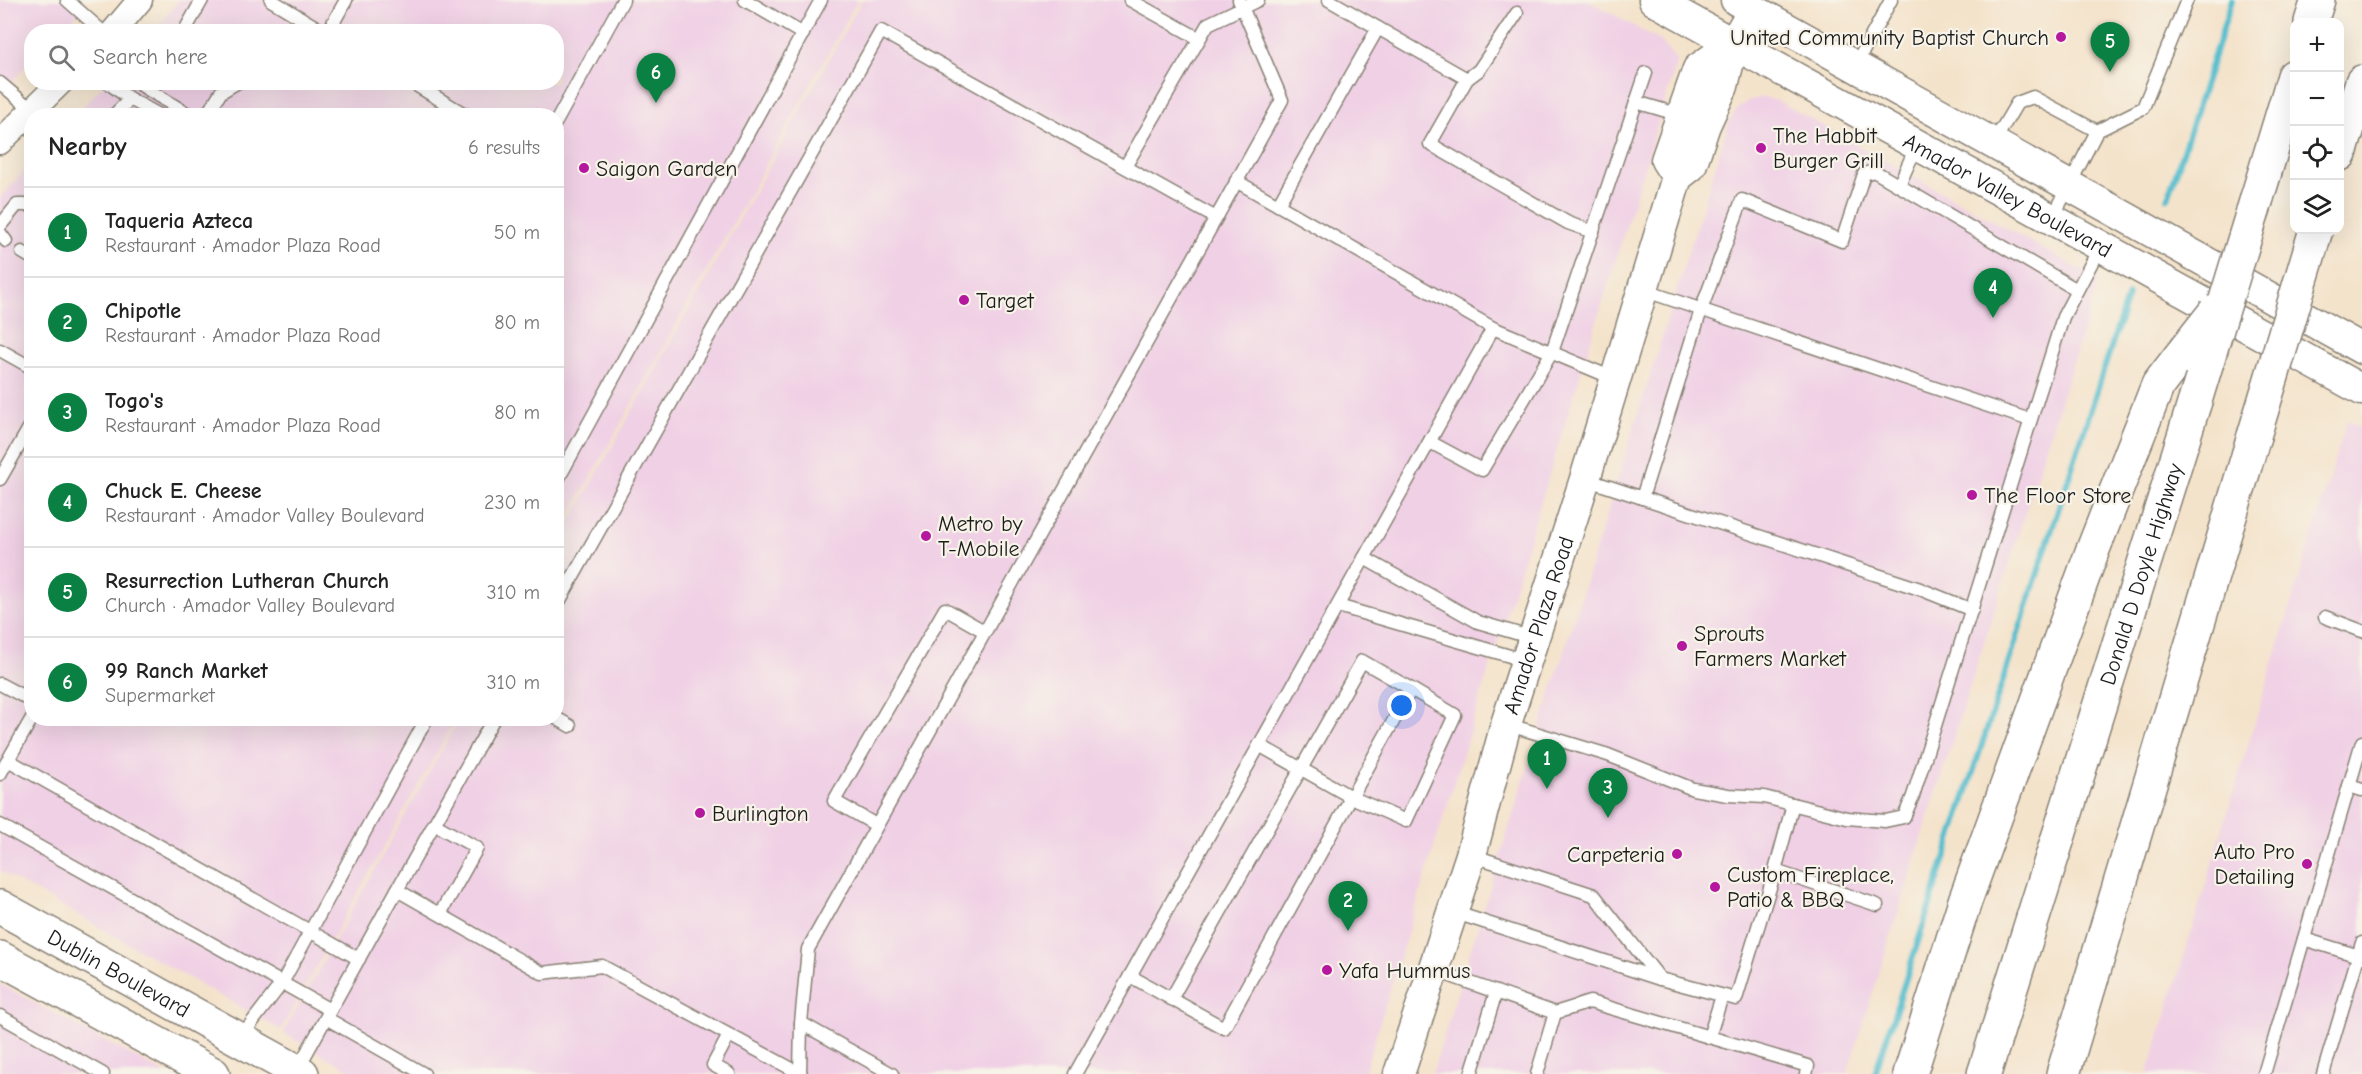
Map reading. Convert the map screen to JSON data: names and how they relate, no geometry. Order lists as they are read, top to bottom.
{
  "streets": {
    "main road": ["Donald D Doyle Highway", "Dublin Boulevard"],
    "street": ["Amador Valley Boulevard", "Amador Plaza Road"]
  },
  "crossings": [
    ["Amador Valley Boulevard", "Amador Plaza Road"]
  ],
  "places": [
    "United Community Baptist Church",
    "The Habbit Burger Grill",
    "Saigon Garden",
    "Target",
    "The Floor Store",
    "Metro by T-Mobile",
    "Sprouts Farmers Market",
    "Burlington",
    "Carpeteria",
    "Auto Pro Detailing",
    "Custom Fireplace, Patio & BBQ",
    "Yafa Hummus"
  ],
  "page": {
    "map_buttons": ["+", "−"],
    "pins": [
      "5",
      "6",
      "4",
      "1",
      "3",
      "2"
    ],
    "search": "Search here",
    "heading": ["Nearby", "6 results"],
    "list": [
      {
        "mark": "1",
        "name": "Taqueria Azteca",
        "note": "Restaurant · Amador Plaza Road",
        "value": "50 m"
      },
      {
        "mark": "2",
        "name": "Chipotle",
        "note": "Restaurant · Amador Plaza Road",
        "value": "80 m"
      },
      {
        "mark": "3",
        "name": "Togo's",
        "note": "Restaurant · Amador Plaza Road",
        "value": "80 m"
      },
      {
        "mark": "4",
        "name": "Chuck E. Cheese",
        "note": "Restaurant · Amador Valley Boulevard",
        "value": "230 m"
      },
      {
        "mark": "5",
        "name": "Resurrection Lutheran Church",
        "note": "Church · Amador Valley Boulevard",
        "value": "310 m"
      },
      {
        "mark": "6",
        "name": "99 Ranch Market",
        "note": "Supermarket",
        "value": "310 m"
      }
    ]
  }
}
